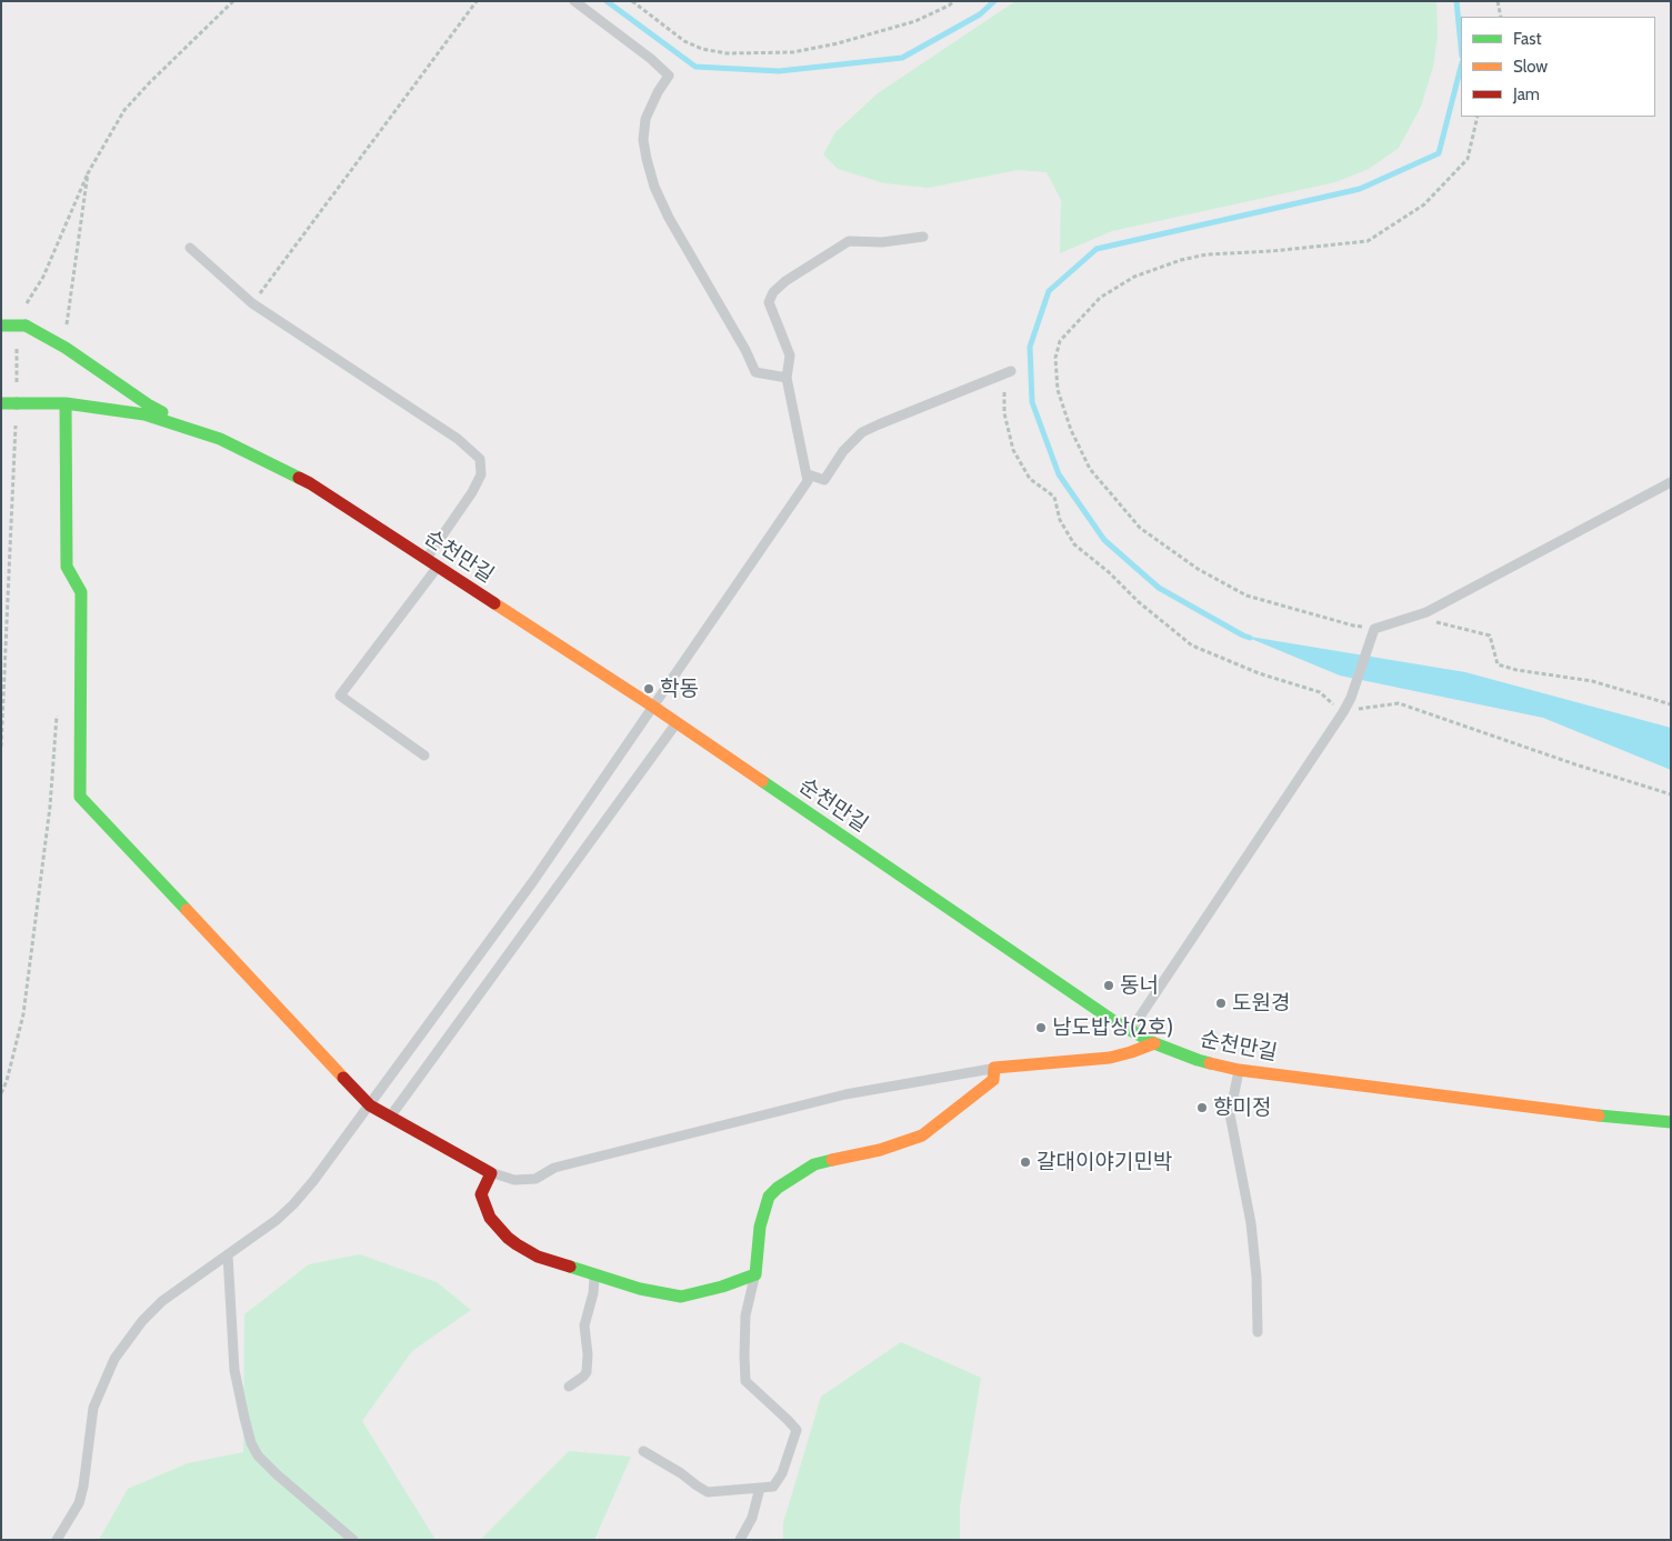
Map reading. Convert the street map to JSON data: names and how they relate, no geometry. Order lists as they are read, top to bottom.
{
  "streets": {
    "street": ["순천만길"]
  },
  "places": [
    "학동",
    "동너",
    "도원경",
    "남도밥상(2호)",
    "향미정",
    "갈대이야기민박"
  ],
  "legend": ["Fast", "Slow", "Jam"]
}
